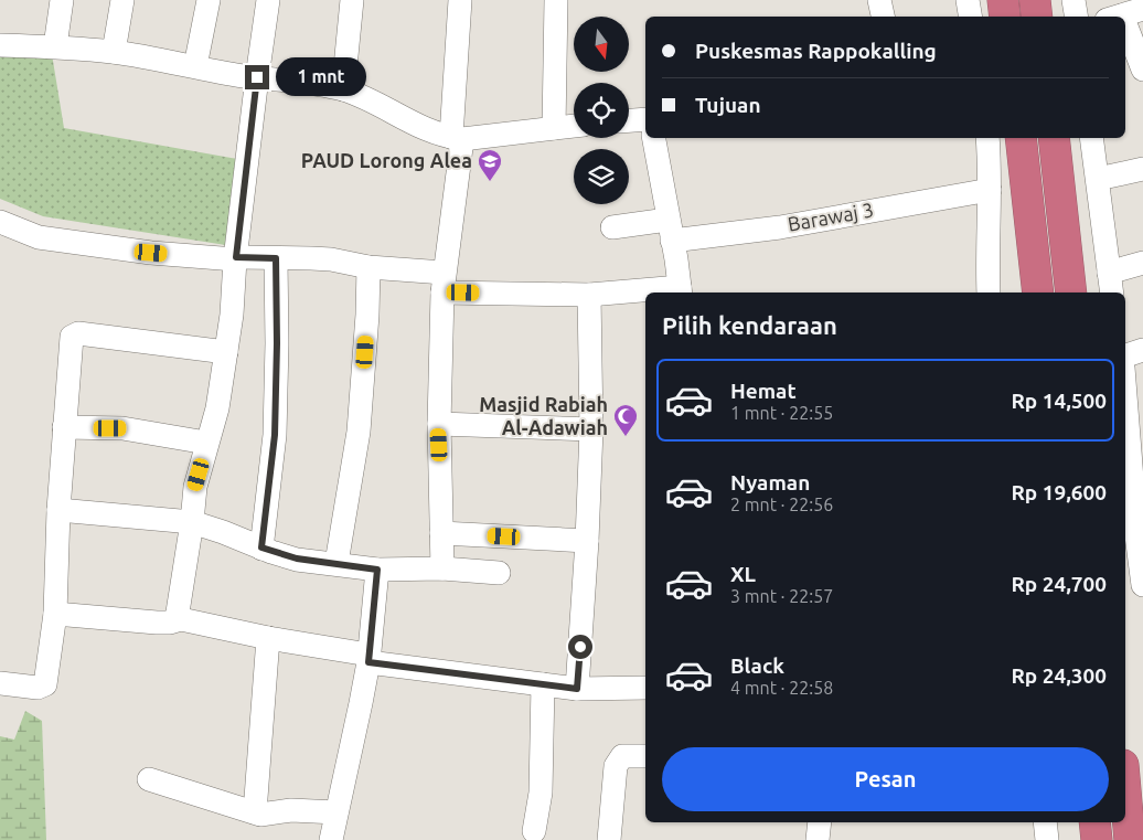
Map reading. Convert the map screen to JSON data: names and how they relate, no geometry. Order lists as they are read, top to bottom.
{
  "streets": {
    "street": ["Barawaj 3"]
  },
  "places": {
    "school or university": ["PAUD Lorong Alea"],
    "mosque": ["Masjid Rabiah Al-Adawiah"]
  },
  "north": "bottom",
  "page": {
    "banner": ["Puskesmas Rappokalling", "Tujuan"],
    "bubble": "1 mnt",
    "heading": "Pilih kendaraan",
    "list": [
      {
        "name": "Hemat",
        "note": "1 mnt · 22:55",
        "value": "Rp 14,500"
      },
      {
        "name": "Nyaman",
        "note": "2 mnt · 22:56",
        "value": "Rp 19,600"
      },
      {
        "name": "XL",
        "note": "3 mnt · 22:57",
        "value": "Rp 24,700"
      },
      {
        "name": "Black",
        "note": "4 mnt · 22:58",
        "value": "Rp 24,300"
      }
    ],
    "buttons": "Pesan"
  }
}
